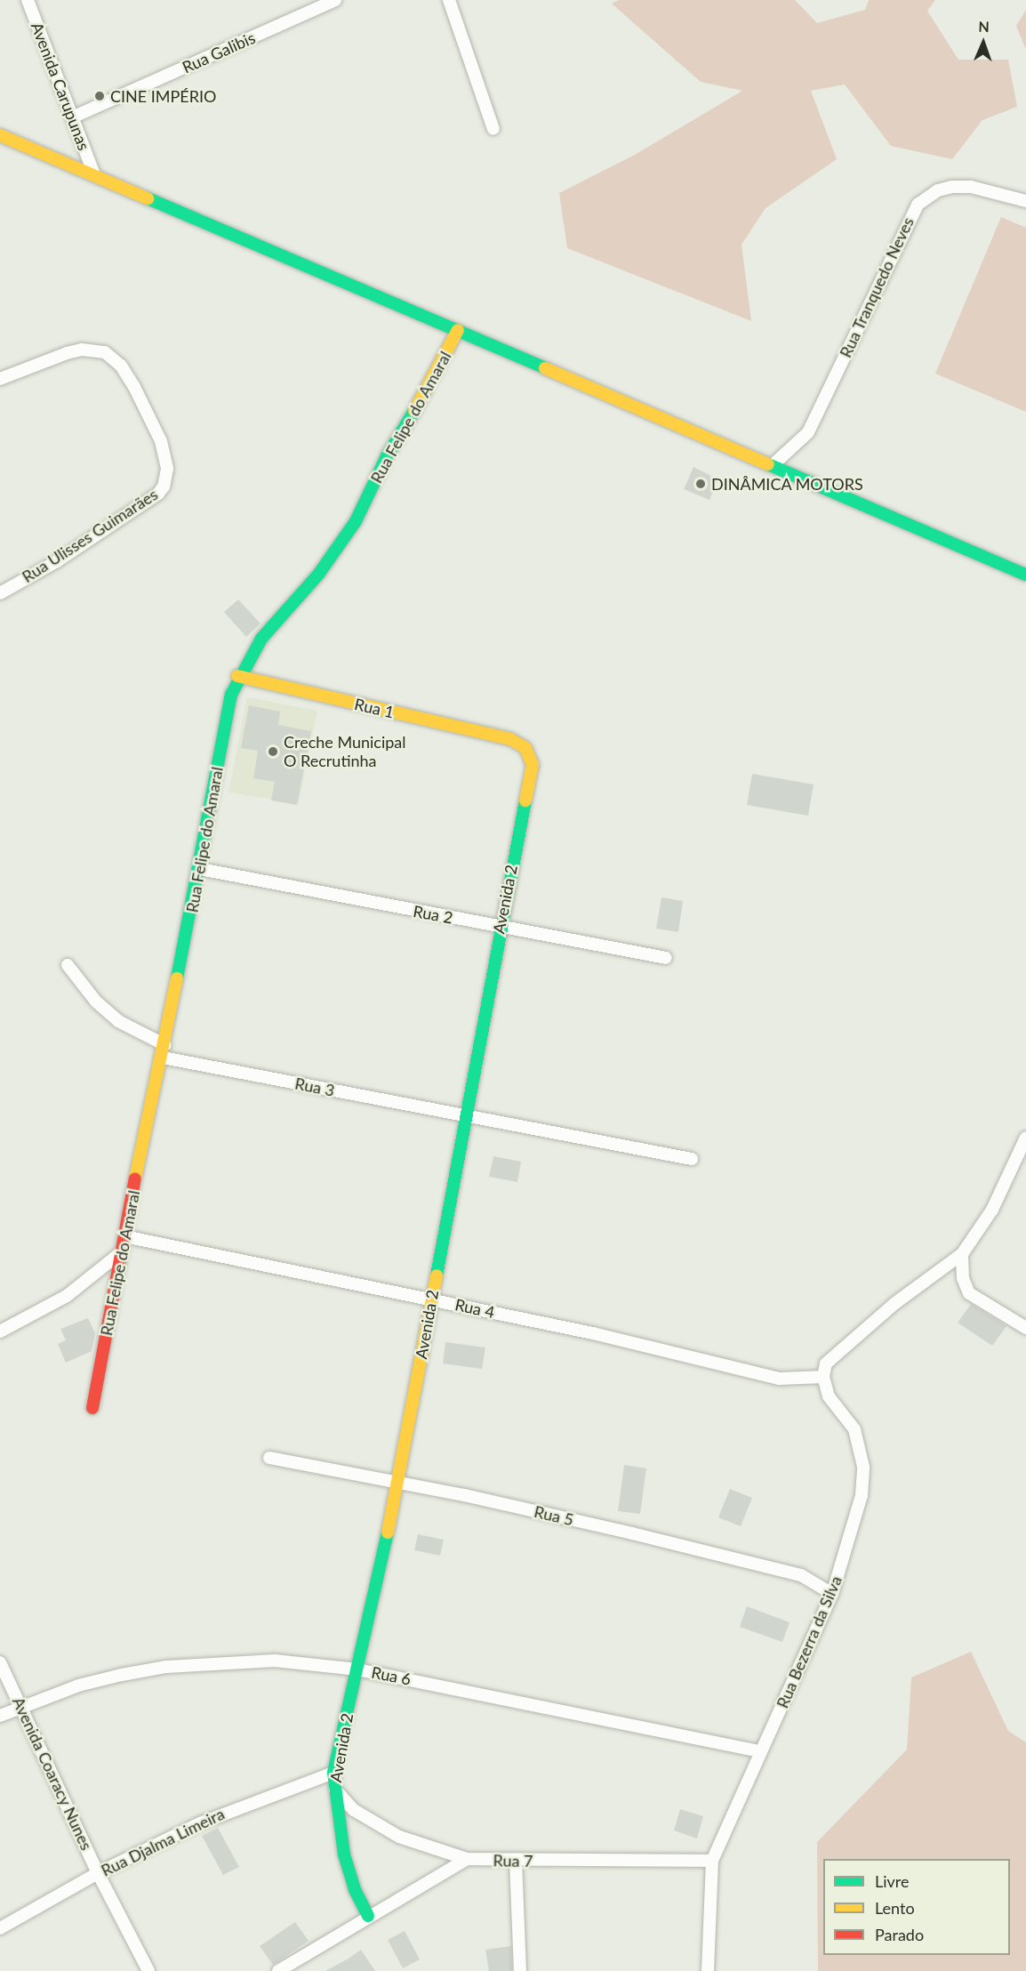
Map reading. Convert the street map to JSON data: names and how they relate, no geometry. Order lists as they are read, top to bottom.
{
  "streets": {
    "street": [
      "Rua Galibis",
      "Avenida Carupunas",
      "Rua Tranquedo Neves",
      "Rua Felipe do Amaral",
      "Rua Ulisses Guimarães",
      "Rua 1",
      "Avenida 2",
      "Rua 2",
      "Rua 3",
      "Rua 4",
      "Rua 5",
      "Rua Bezerra da Silva",
      "Rua 6",
      "Avenida Coaracy Nunes",
      "Rua Djalma Limeira",
      "Rua 7"
    ]
  },
  "crossings": [
    ["Rua Galibis", "Avenida Carupunas"],
    ["Rua Felipe do Amaral", "Rua 1"],
    ["Rua Felipe do Amaral", "Rua 2"],
    ["Rua Felipe do Amaral", "Rua 3"],
    ["Rua Felipe do Amaral", "Rua 4"],
    ["Rua 1", "Avenida 2"],
    ["Avenida 2", "Rua 2"],
    ["Avenida 2", "Rua 3"],
    ["Avenida 2", "Rua 4"],
    ["Avenida 2", "Rua 5"],
    ["Avenida 2", "Rua 6"],
    ["Avenida 2", "Rua Djalma Limeira"],
    ["Avenida 2", "Rua 7"],
    ["Rua 4", "Rua Bezerra da Silva"],
    ["Rua 5", "Rua Bezerra da Silva"],
    ["Rua Bezerra da Silva", "Rua 6"],
    ["Rua Bezerra da Silva", "Rua 7"],
    ["Rua 6", "Avenida Coaracy Nunes"],
    ["Avenida Coaracy Nunes", "Rua Djalma Limeira"]
  ],
  "places": ["CINE IMPÉRIO", "DINÂMICA MOTORS", "Creche Municipal O Recrutinha"],
  "legend": ["Livre", "Lento", "Parado"],
  "north": "top"
}
